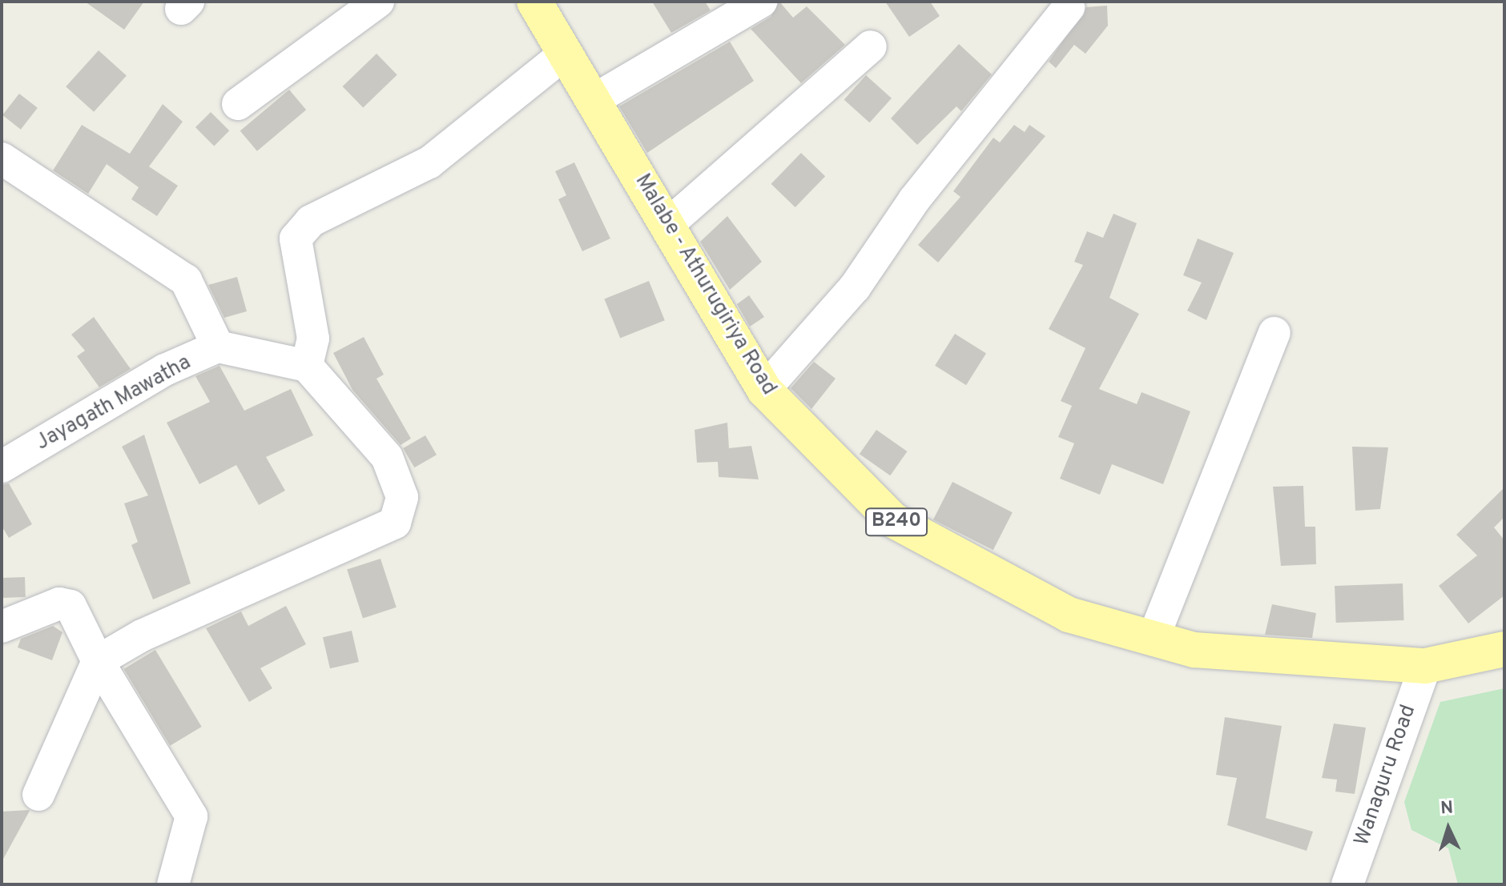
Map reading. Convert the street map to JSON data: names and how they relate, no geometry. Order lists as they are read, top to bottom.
{
  "streets": {
    "main road": ["Malabe - Athurugiriya Road", "B240"],
    "street": ["Jayagath Mawatha", "Wanaguru Road"]
  },
  "crossings": [
    ["Malabe - Athurugiriya Road", "Wanaguru Road"]
  ],
  "north": "top"
}
